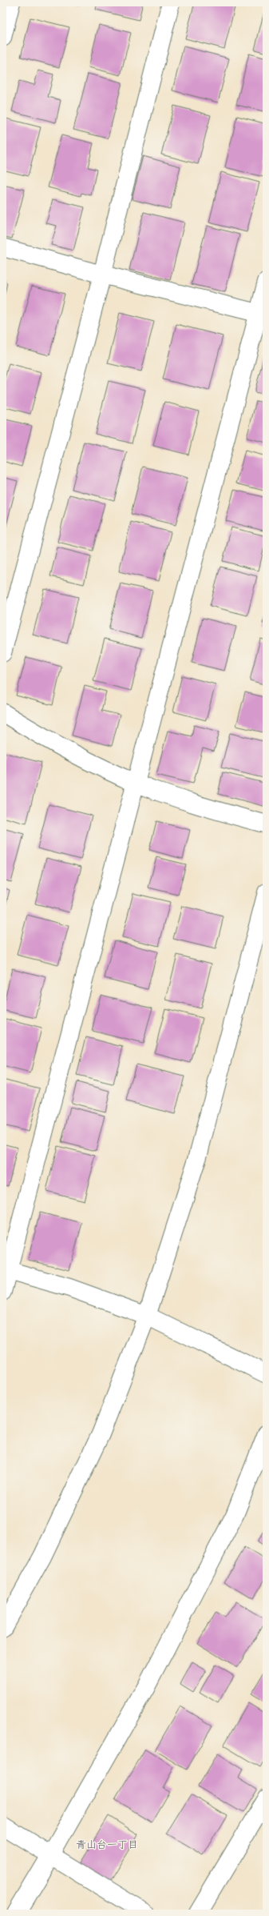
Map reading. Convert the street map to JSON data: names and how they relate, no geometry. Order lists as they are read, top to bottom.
{
  "districts": ["青山台一丁目"]
}
